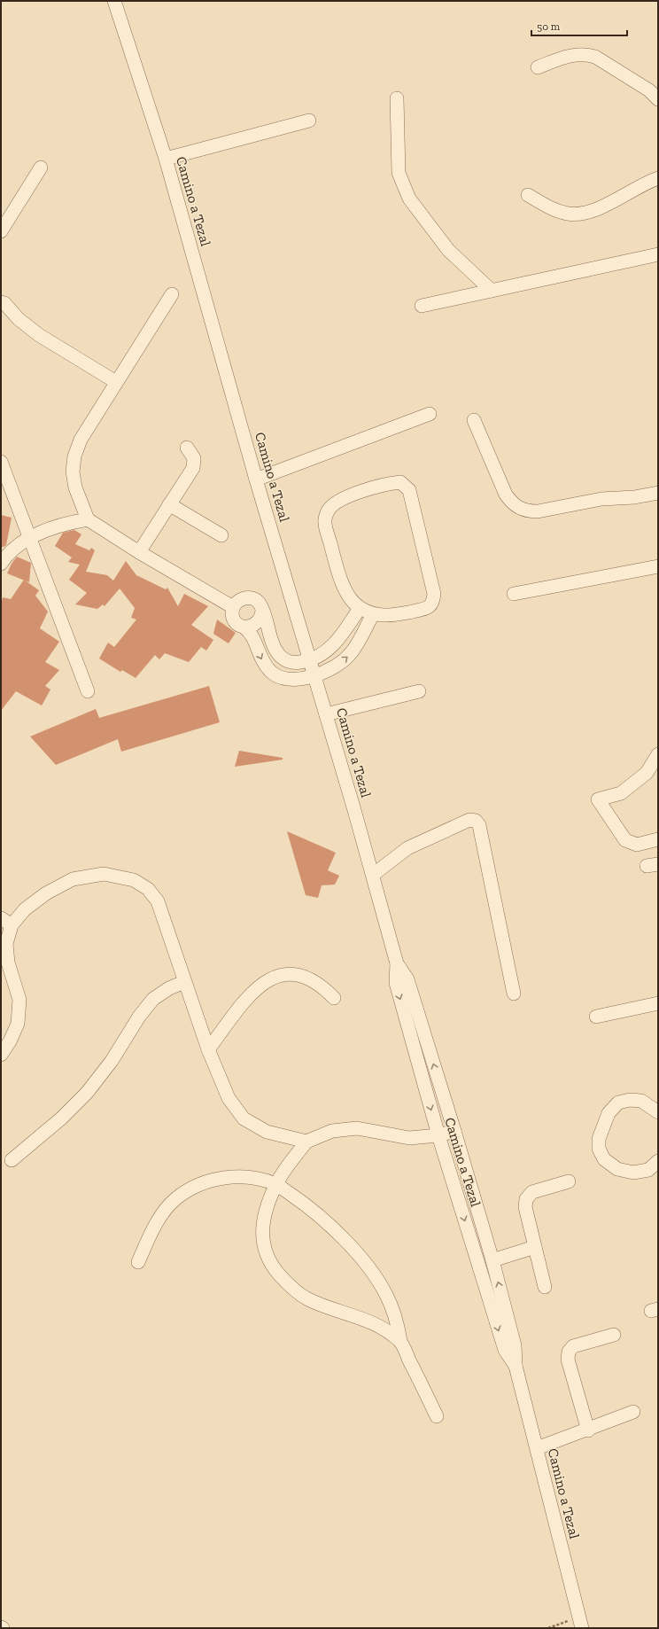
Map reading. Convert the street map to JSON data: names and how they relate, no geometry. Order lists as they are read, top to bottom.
{
  "streets": {
    "street": ["Camino a Tezal"]
  },
  "scale_bar": "50 m"
}
